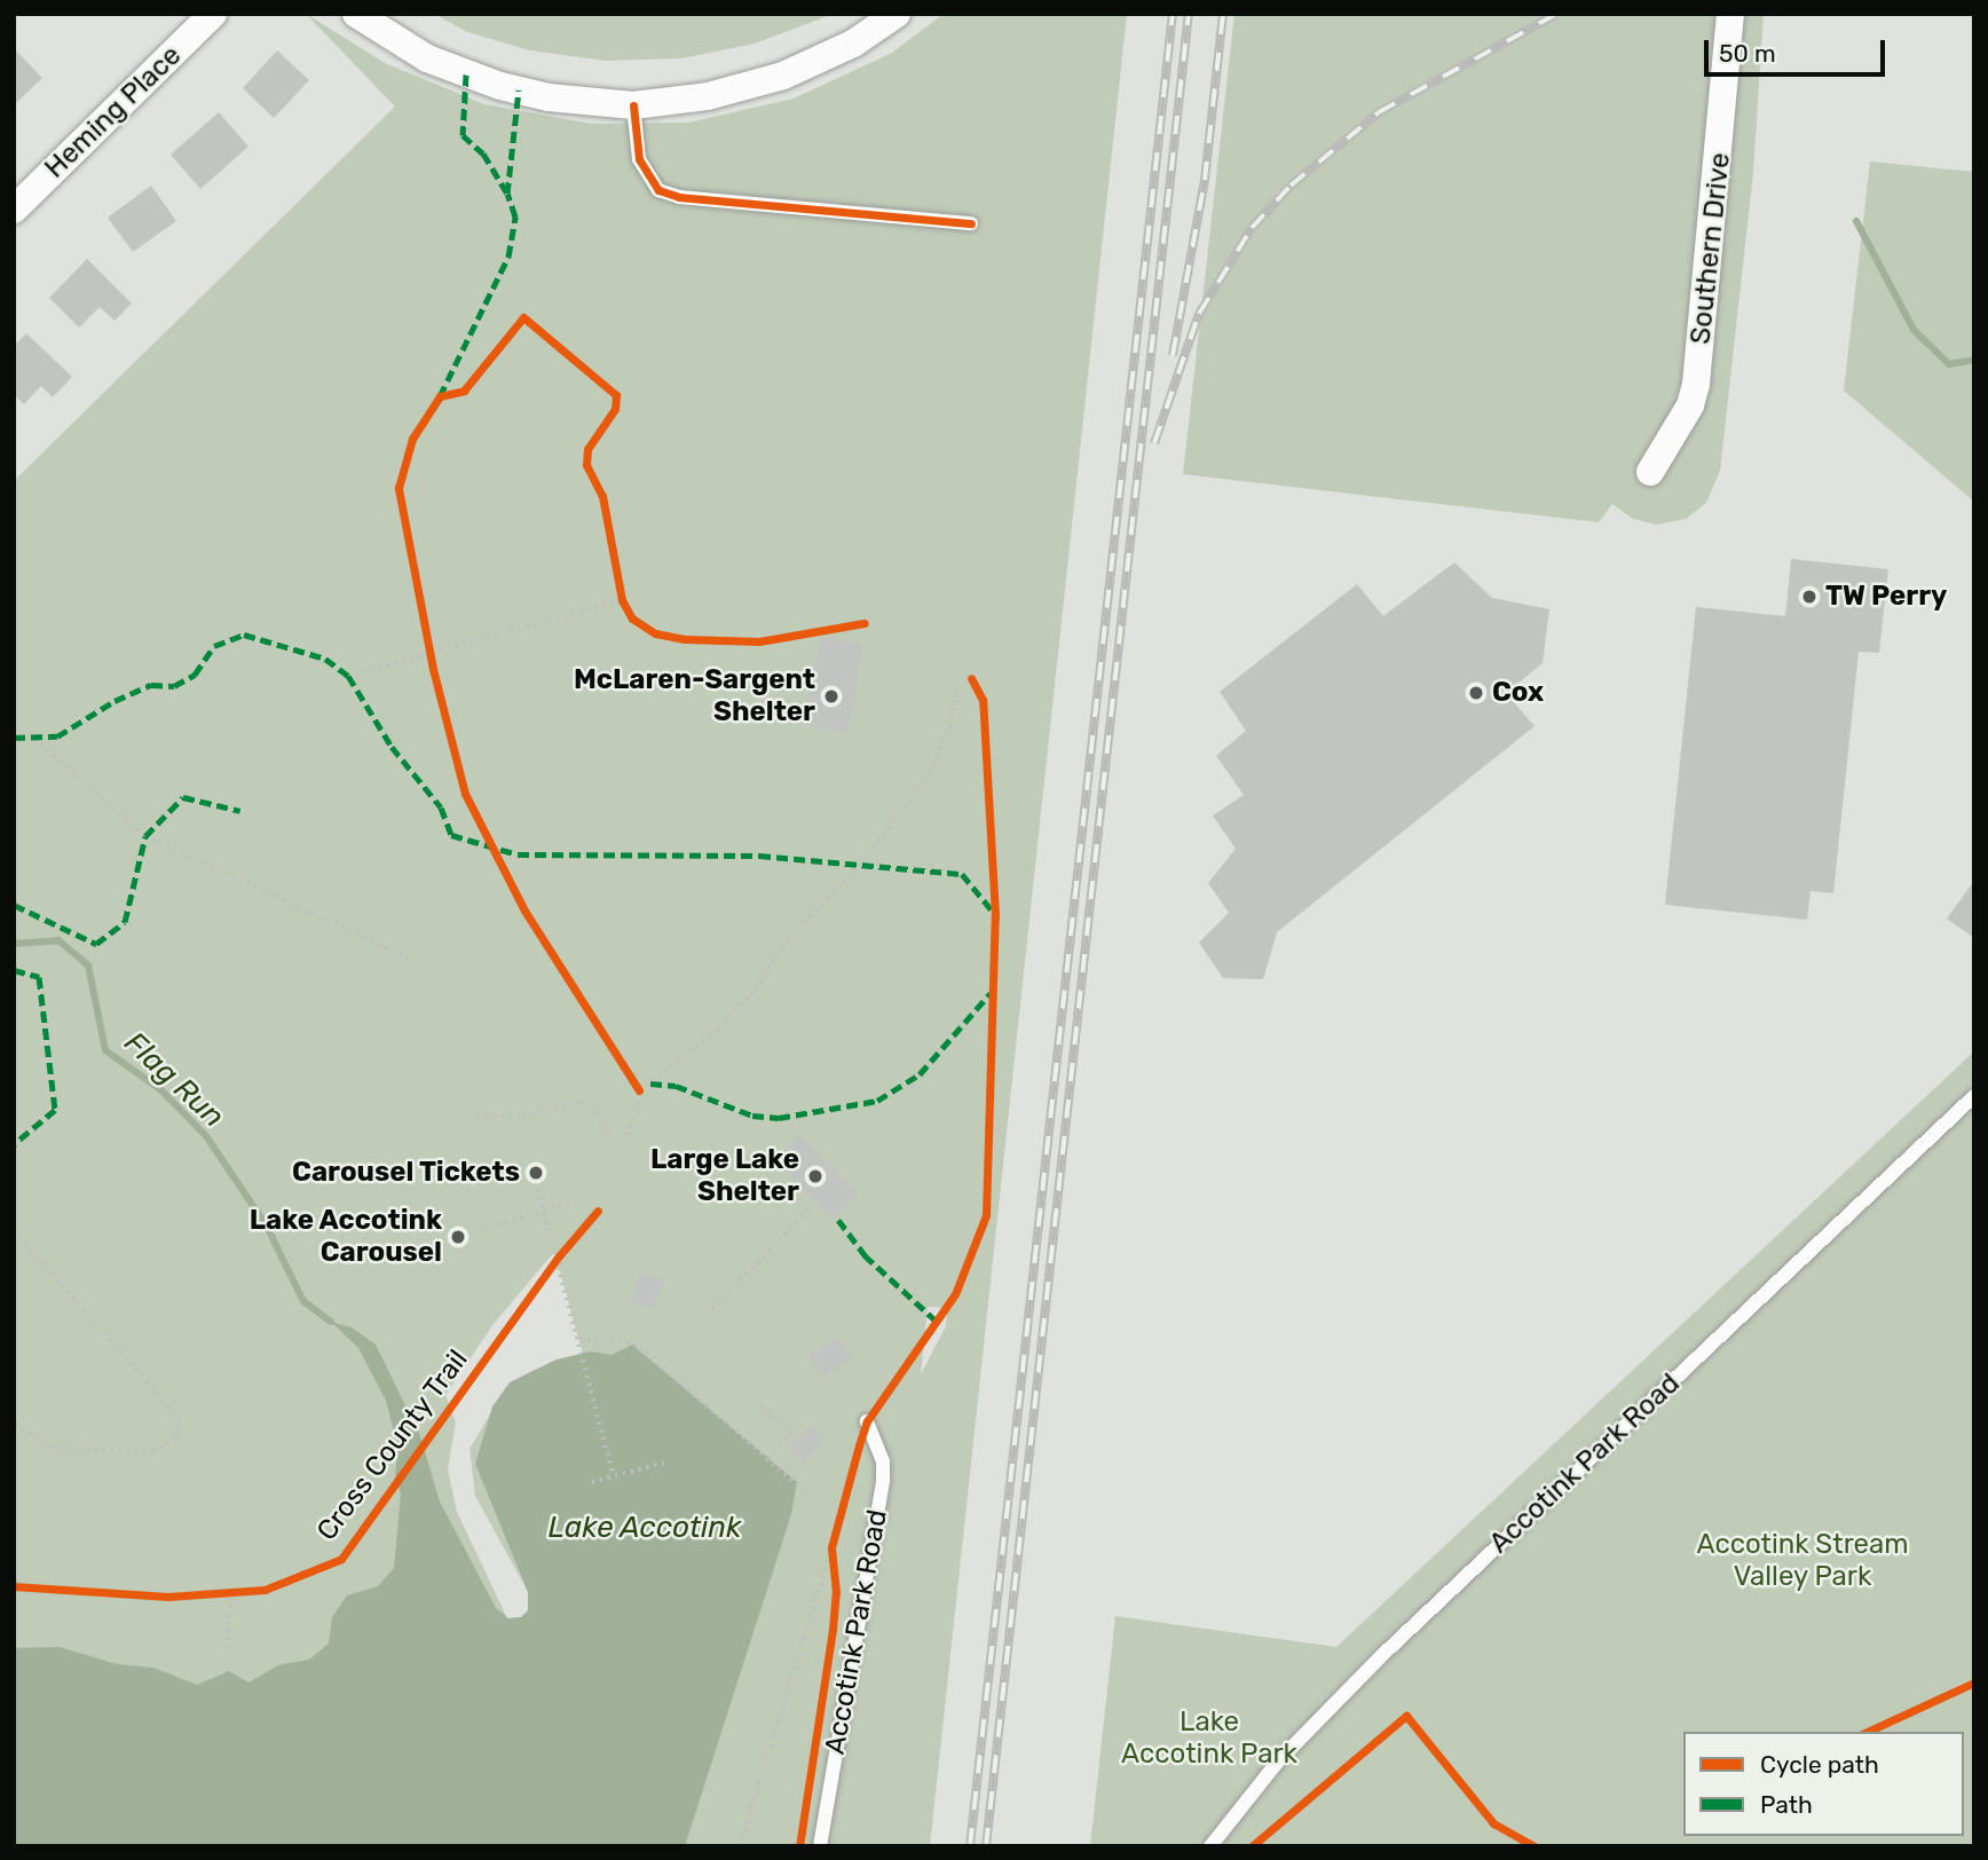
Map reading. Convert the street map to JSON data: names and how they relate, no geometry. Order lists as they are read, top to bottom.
{
  "streets": {
    "street": ["Heming Place", "Southern Drive"],
    "lane": ["Accotink Park Road"],
    "cycle path": ["Cross County Trail"]
  },
  "water": ["Flag Run", "Lake Accotink"],
  "parks": ["Accotink Stream Valley Park", "Lake Accotink Park"],
  "places": [
    "TW Perry",
    "Cox",
    "McLaren-Sargent Shelter",
    "Carousel Tickets",
    "Large Lake Shelter",
    "Lake Accotink Carousel"
  ],
  "legend": ["Cycle path", "Path"],
  "scale_bar": "50 m"
}
